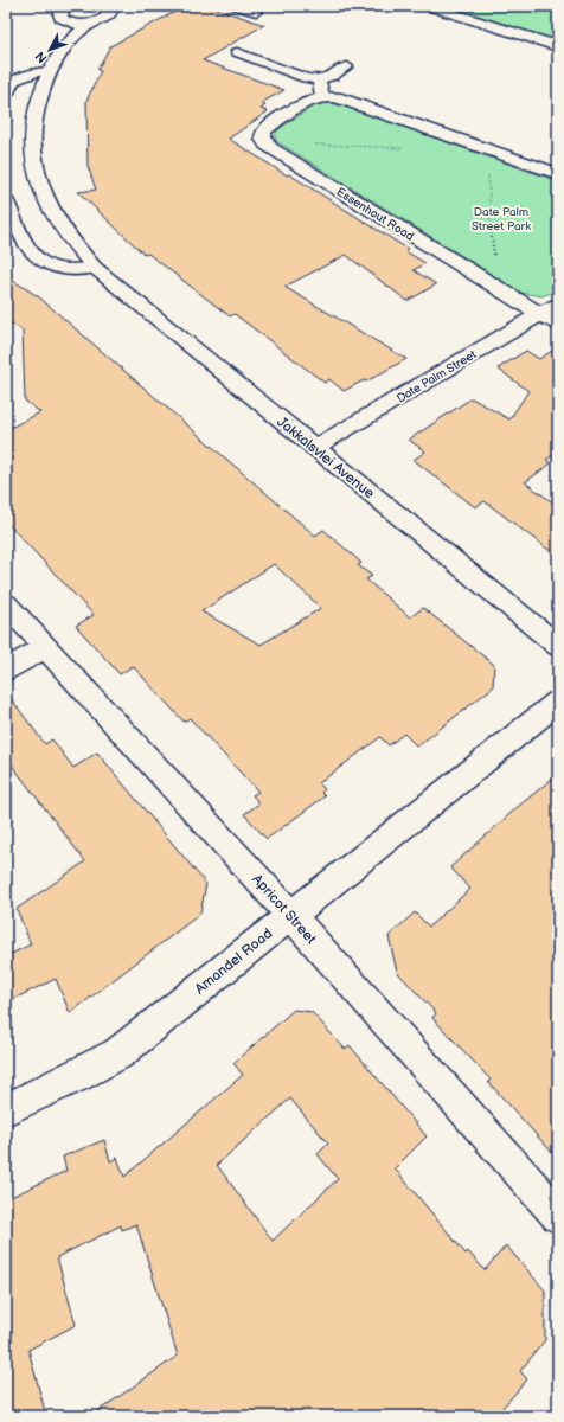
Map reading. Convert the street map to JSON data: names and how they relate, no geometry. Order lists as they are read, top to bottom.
{
  "streets": {
    "street": [
      "Essenhout Road",
      "Date Palm Street",
      "Jakkalsvlei Avenue",
      "Apricot Street",
      "Amandel Road"
    ]
  },
  "crossings": [
    ["Essenhout Road", "Date Palm Street"],
    ["Date Palm Street", "Jakkalsvlei Avenue"],
    ["Apricot Street", "Amandel Road"]
  ],
  "parks": ["Date Palm Street Park"],
  "north": "bottom left"
}
